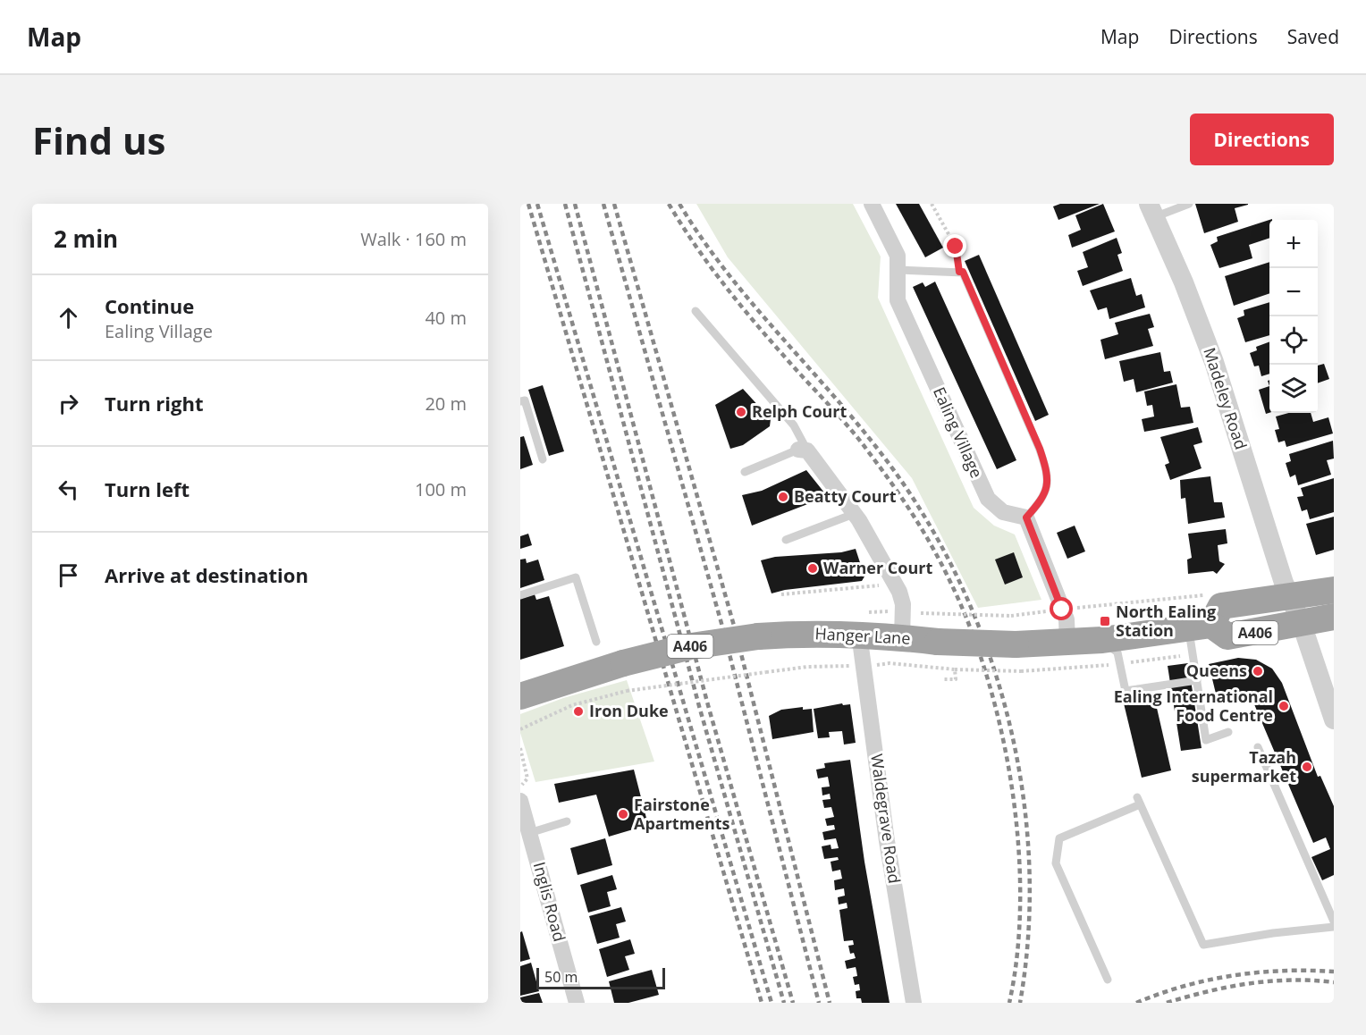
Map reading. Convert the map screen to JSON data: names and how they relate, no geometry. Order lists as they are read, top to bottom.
{
  "streets": {
    "highway": ["A406", "Hanger Lane"],
    "street": [
      "Madeley Road",
      "Ealing Village",
      "Waldegrave Road",
      "Inglis Road"
    ]
  },
  "crossings": [
    ["Madeley Road", "A406"],
    ["A406", "Hanger Lane"],
    ["Hanger Lane", "Waldegrave Road"]
  ],
  "places": {
    "other": [
      "Relph Court",
      "Beatty Court",
      "Warner Court",
      "Queens",
      "Ealing International Food Centre",
      "Iron Duke",
      "Tazah supermarket",
      "Fairstone Apartments"
    ],
    "transit": ["North Ealing Station"]
  },
  "scale_bar": "50 m",
  "page": {
    "header": "Map",
    "nav": ["Map", "Directions", "Saved"],
    "buttons": "Directions",
    "title": "Find us",
    "heading": ["2 min", "Walk · 160 m"],
    "map_buttons": ["+", "−"],
    "list": [
      ["Continue", "Ealing Village", "40 m"],
      ["Turn right", "20 m"],
      ["Turn left", "100 m"],
      "Arrive at destination"
    ],
    "scale": "50 m"
  }
}
